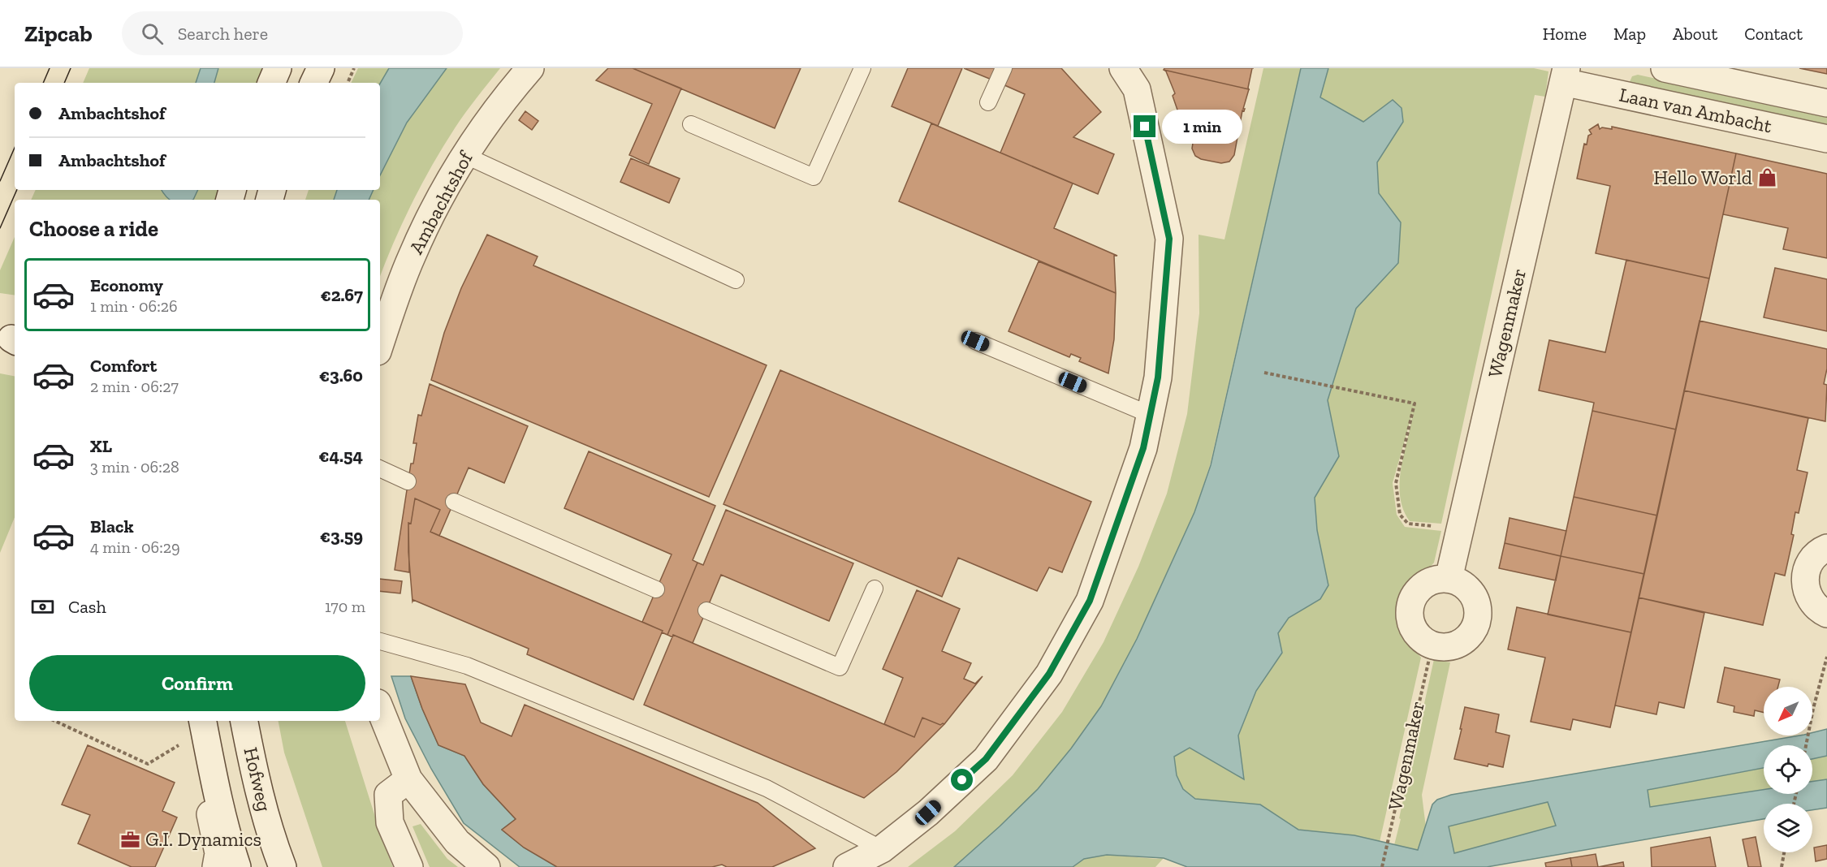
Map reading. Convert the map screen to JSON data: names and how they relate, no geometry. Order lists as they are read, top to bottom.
{
  "streets": {
    "street": [
      "Laan van Ambacht",
      "Ambachtshof",
      "Wagenmaker",
      "Hofweg"
    ]
  },
  "crossings": [
    ["Laan van Ambacht", "Wagenmaker"]
  ],
  "places": {
    "shop": ["Hello World"],
    "office": ["G.I. Dynamics"]
  },
  "north": "bottom left",
  "page": {
    "header": "Zipcab",
    "search": "Search here",
    "nav": [
      "Home",
      "Map",
      "About",
      "Contact"
    ],
    "banner": ["Ambachtshof", "Ambachtshof"],
    "bubble": "1 min",
    "heading": "Choose a ride",
    "list": [
      {
        "name": "Economy",
        "note": "1 min · 06:26",
        "value": "€2.67"
      },
      {
        "name": "Comfort",
        "note": "2 min · 06:27",
        "value": "€3.60"
      },
      {
        "name": "XL",
        "note": "3 min · 06:28",
        "value": "€4.54"
      },
      {
        "name": "Black",
        "note": "4 min · 06:29",
        "value": "€3.59"
      }
    ],
    "pay": ["Cash", "170 m"],
    "buttons": "Confirm"
  }
}
